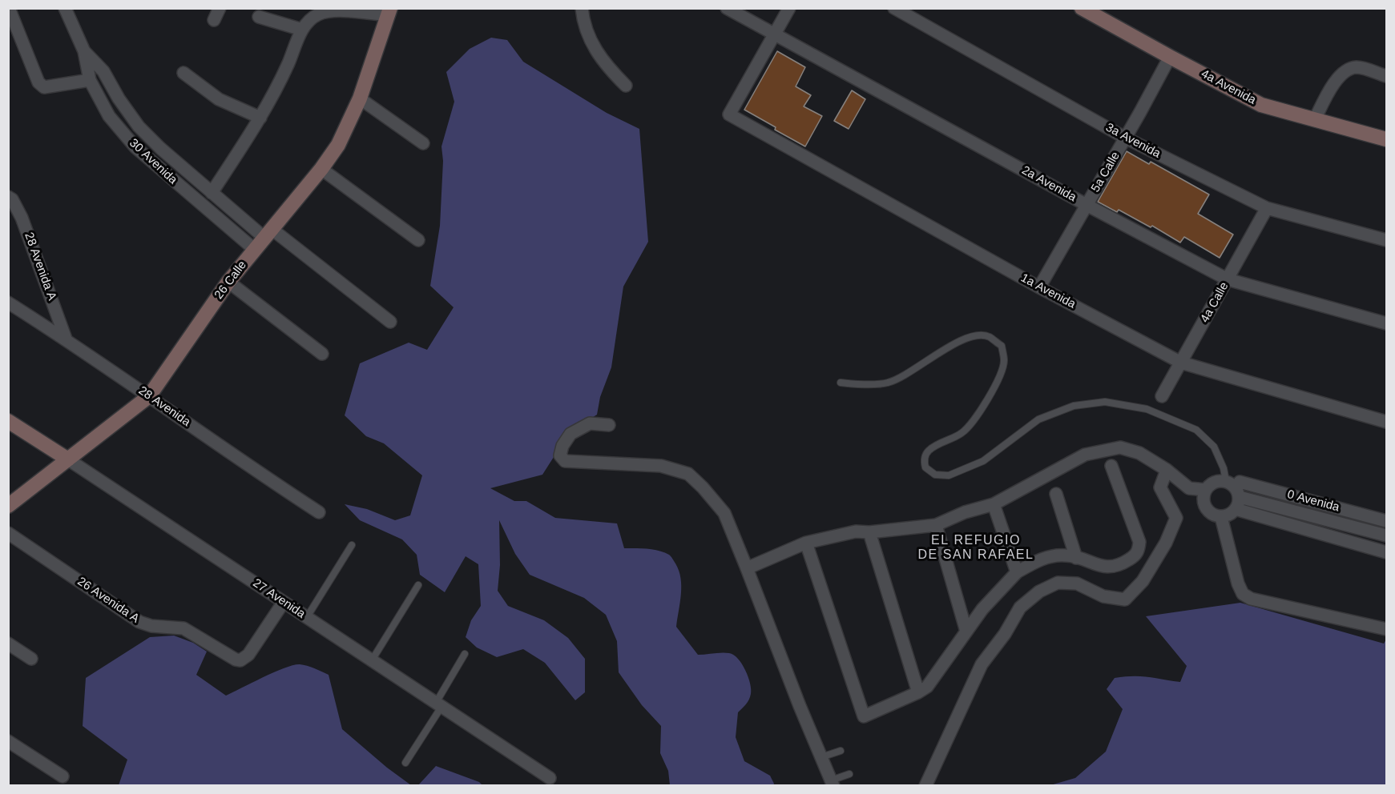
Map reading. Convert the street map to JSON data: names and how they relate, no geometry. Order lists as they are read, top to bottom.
{
  "streets": {
    "street": [
      "4a Avenida",
      "3a Avenida",
      "30 Avenida",
      "5a Calle",
      "2a Avenida",
      "28 Avenida A",
      "26 Calle",
      "1a Avenida",
      "4a Calle",
      "28 Avenida",
      "0 Avenida",
      "27 Avenida",
      "26 Avenida A"
    ]
  },
  "crossings": [
    ["4a Avenida", "5a Calle"],
    ["3a Avenida", "5a Calle"],
    ["3a Avenida", "4a Calle"],
    ["30 Avenida", "26 Calle"],
    ["5a Calle", "2a Avenida"],
    ["5a Calle", "1a Avenida"],
    ["2a Avenida", "1a Avenida"],
    ["2a Avenida", "4a Calle"],
    ["28 Avenida A", "28 Avenida"],
    ["26 Calle", "28 Avenida"],
    ["26 Calle", "27 Avenida"],
    ["1a Avenida", "4a Calle"],
    ["27 Avenida", "26 Avenida A"]
  ],
  "districts": ["EL REFUGIO DE SAN RAFAEL"]
}
